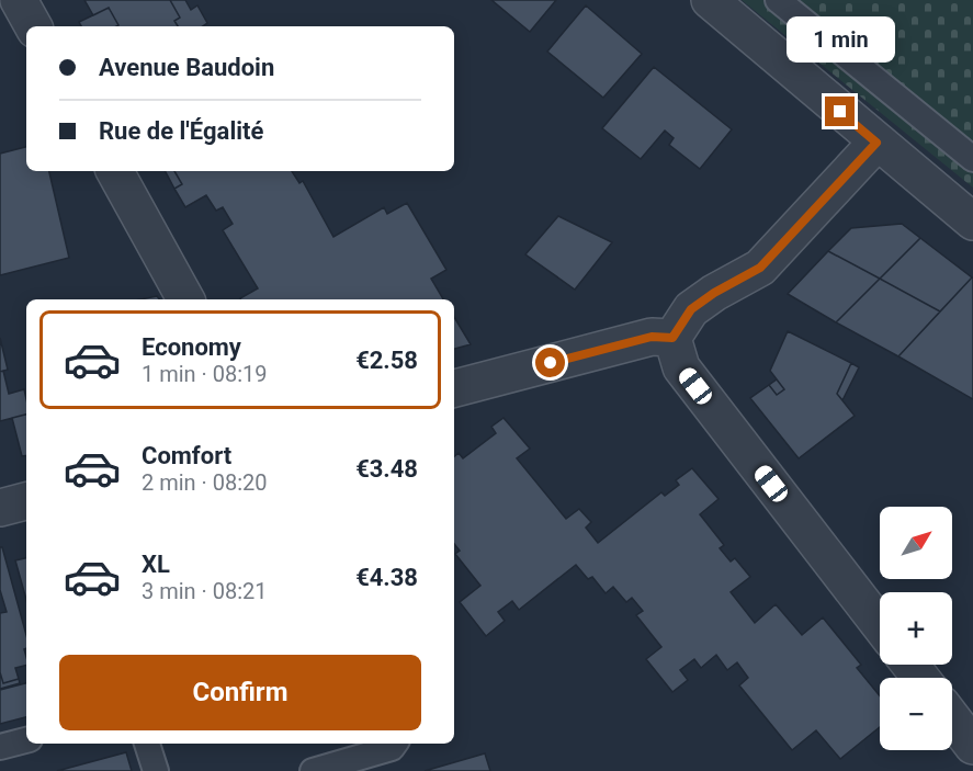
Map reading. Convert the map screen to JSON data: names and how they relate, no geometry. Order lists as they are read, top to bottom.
{
  "north": "top right",
  "page": {
    "bubble": "1 min",
    "banner": ["Avenue Baudoin", "Rue de l'Égalité"],
    "list": [
      {
        "name": "Economy",
        "note": "1 min · 08:19",
        "value": "€2.58"
      },
      {
        "name": "Comfort",
        "note": "2 min · 08:20",
        "value": "€3.48"
      },
      {
        "name": "XL",
        "note": "3 min · 08:21",
        "value": "€4.38"
      }
    ],
    "map_buttons": ["+", "−"],
    "buttons": "Confirm"
  }
}
